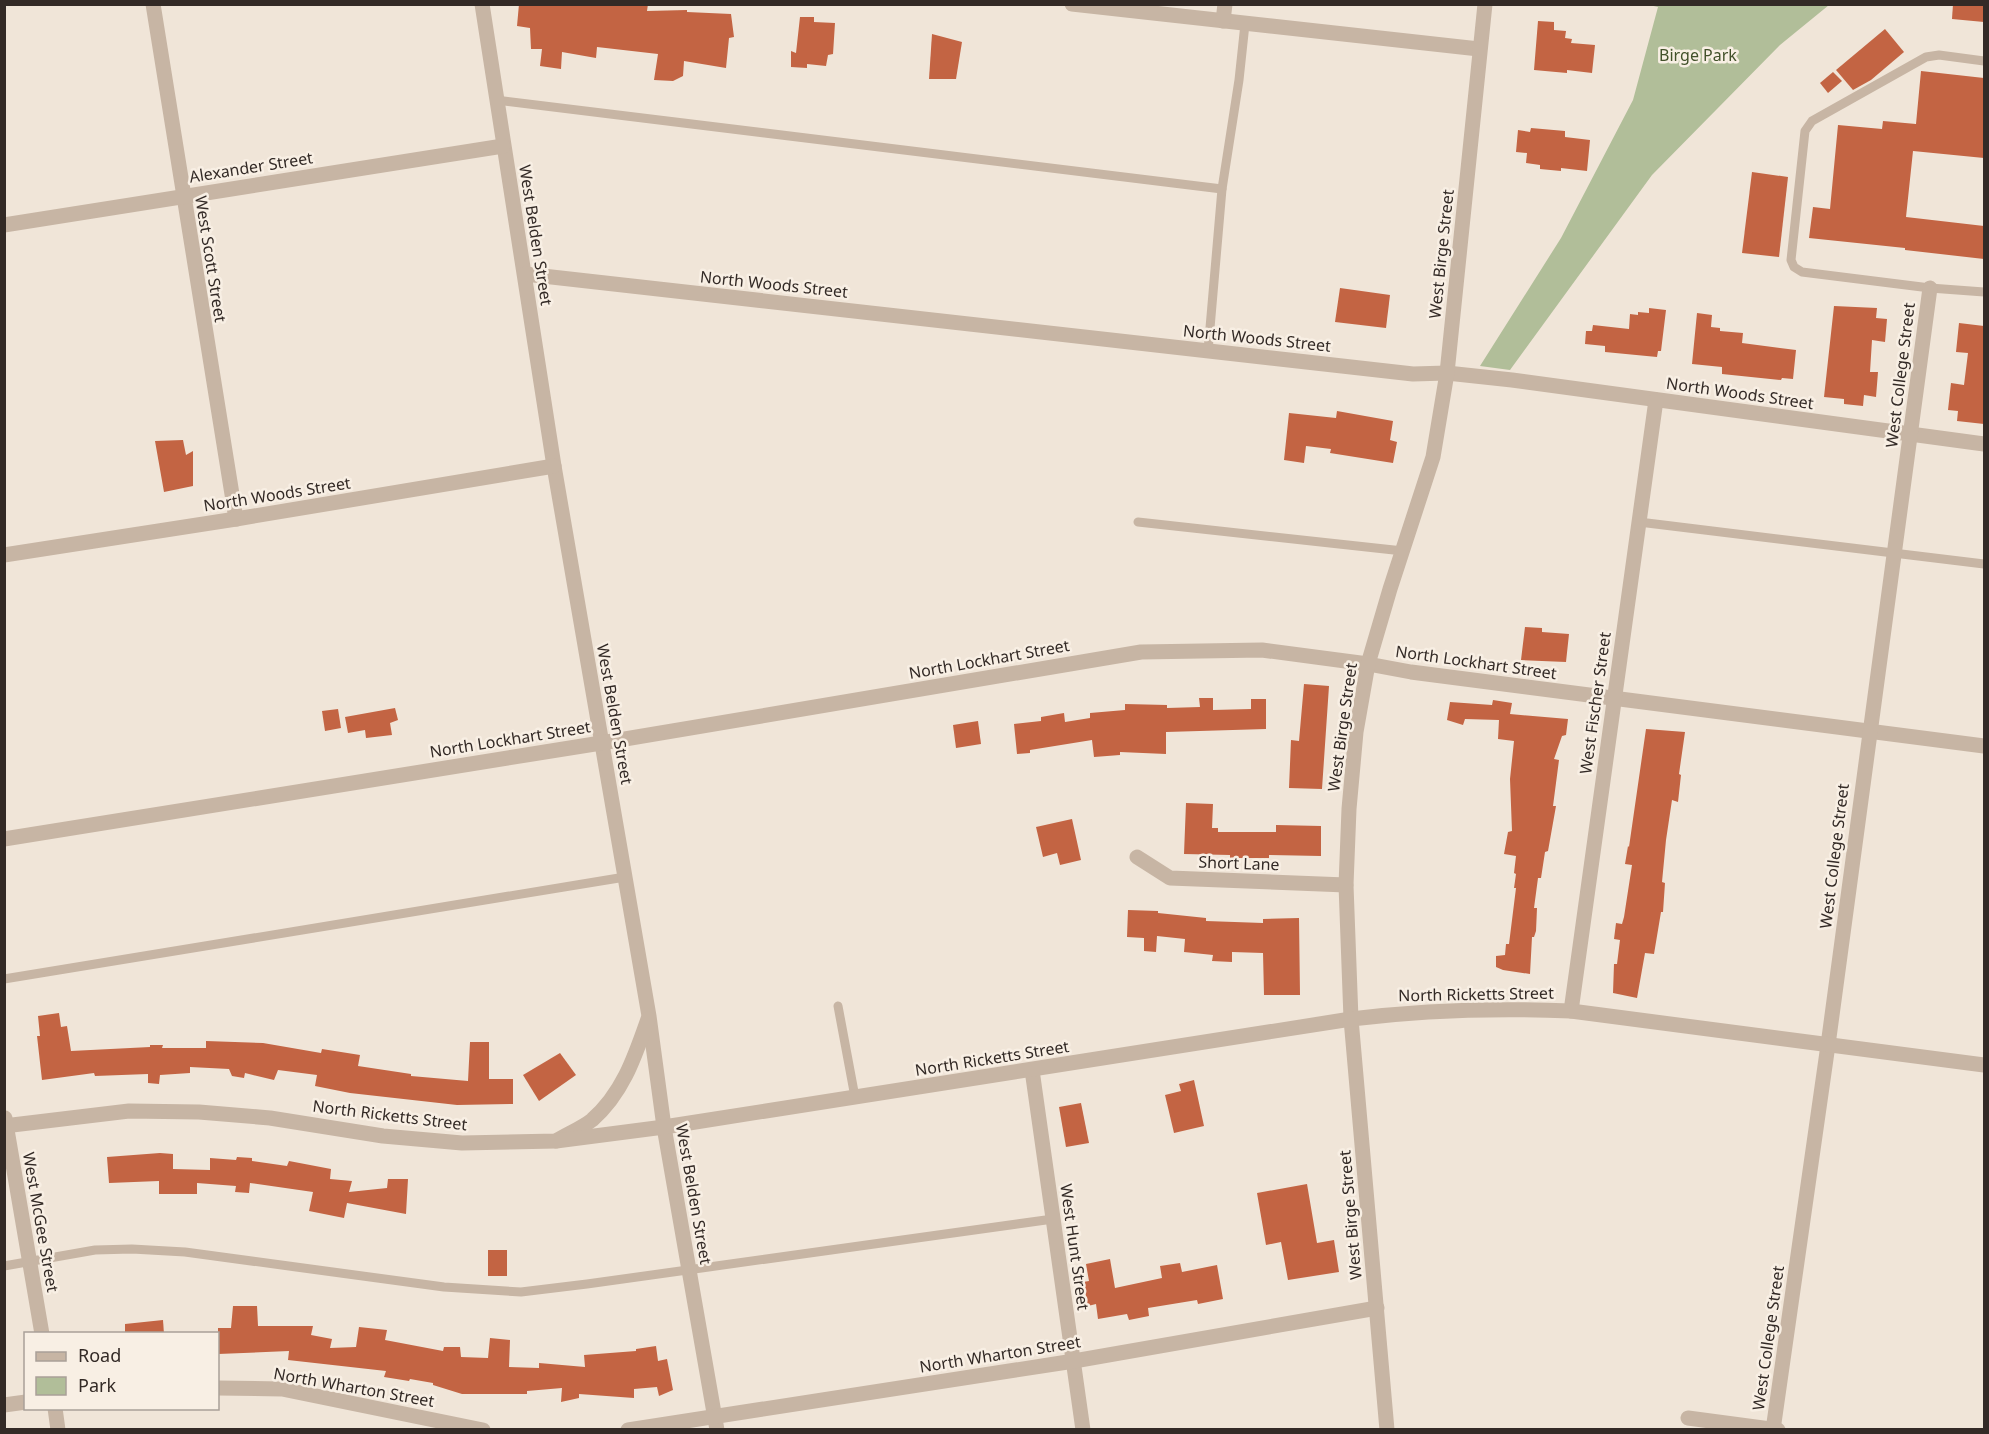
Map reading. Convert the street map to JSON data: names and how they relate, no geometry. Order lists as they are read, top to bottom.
{
  "streets": {
    "street": [
      "Alexander Street",
      "West Belden Street",
      "West Birge Street",
      "West Scott Street",
      "North Woods Street",
      "West College Street",
      "North Lockhart Street",
      "West Fischer Street",
      "Short Lane",
      "North Ricketts Street",
      "West McGee Street",
      "West Hunt Street",
      "North Wharton Street"
    ]
  },
  "crossings": [
    ["Alexander Street", "West Belden Street"],
    ["Alexander Street", "West Scott Street"],
    ["West Belden Street", "North Woods Street"],
    ["West Belden Street", "North Lockhart Street"],
    ["West Belden Street", "North Ricketts Street"],
    ["West Belden Street", "North Wharton Street"],
    ["West Birge Street", "North Woods Street"],
    ["West Birge Street", "North Lockhart Street"],
    ["West Birge Street", "Short Lane"],
    ["West Birge Street", "North Ricketts Street"],
    ["West Birge Street", "North Wharton Street"],
    ["West Scott Street", "North Woods Street"],
    ["North Woods Street", "West College Street"],
    ["North Woods Street", "West Fischer Street"],
    ["West College Street", "North Lockhart Street"],
    ["West College Street", "North Ricketts Street"],
    ["North Lockhart Street", "West Fischer Street"],
    ["West Fischer Street", "North Ricketts Street"],
    ["North Ricketts Street", "West McGee Street"],
    ["North Ricketts Street", "West Hunt Street"],
    ["West Hunt Street", "North Wharton Street"]
  ],
  "parks": ["Birge Park"],
  "legend": ["Road", "Park"]
}
